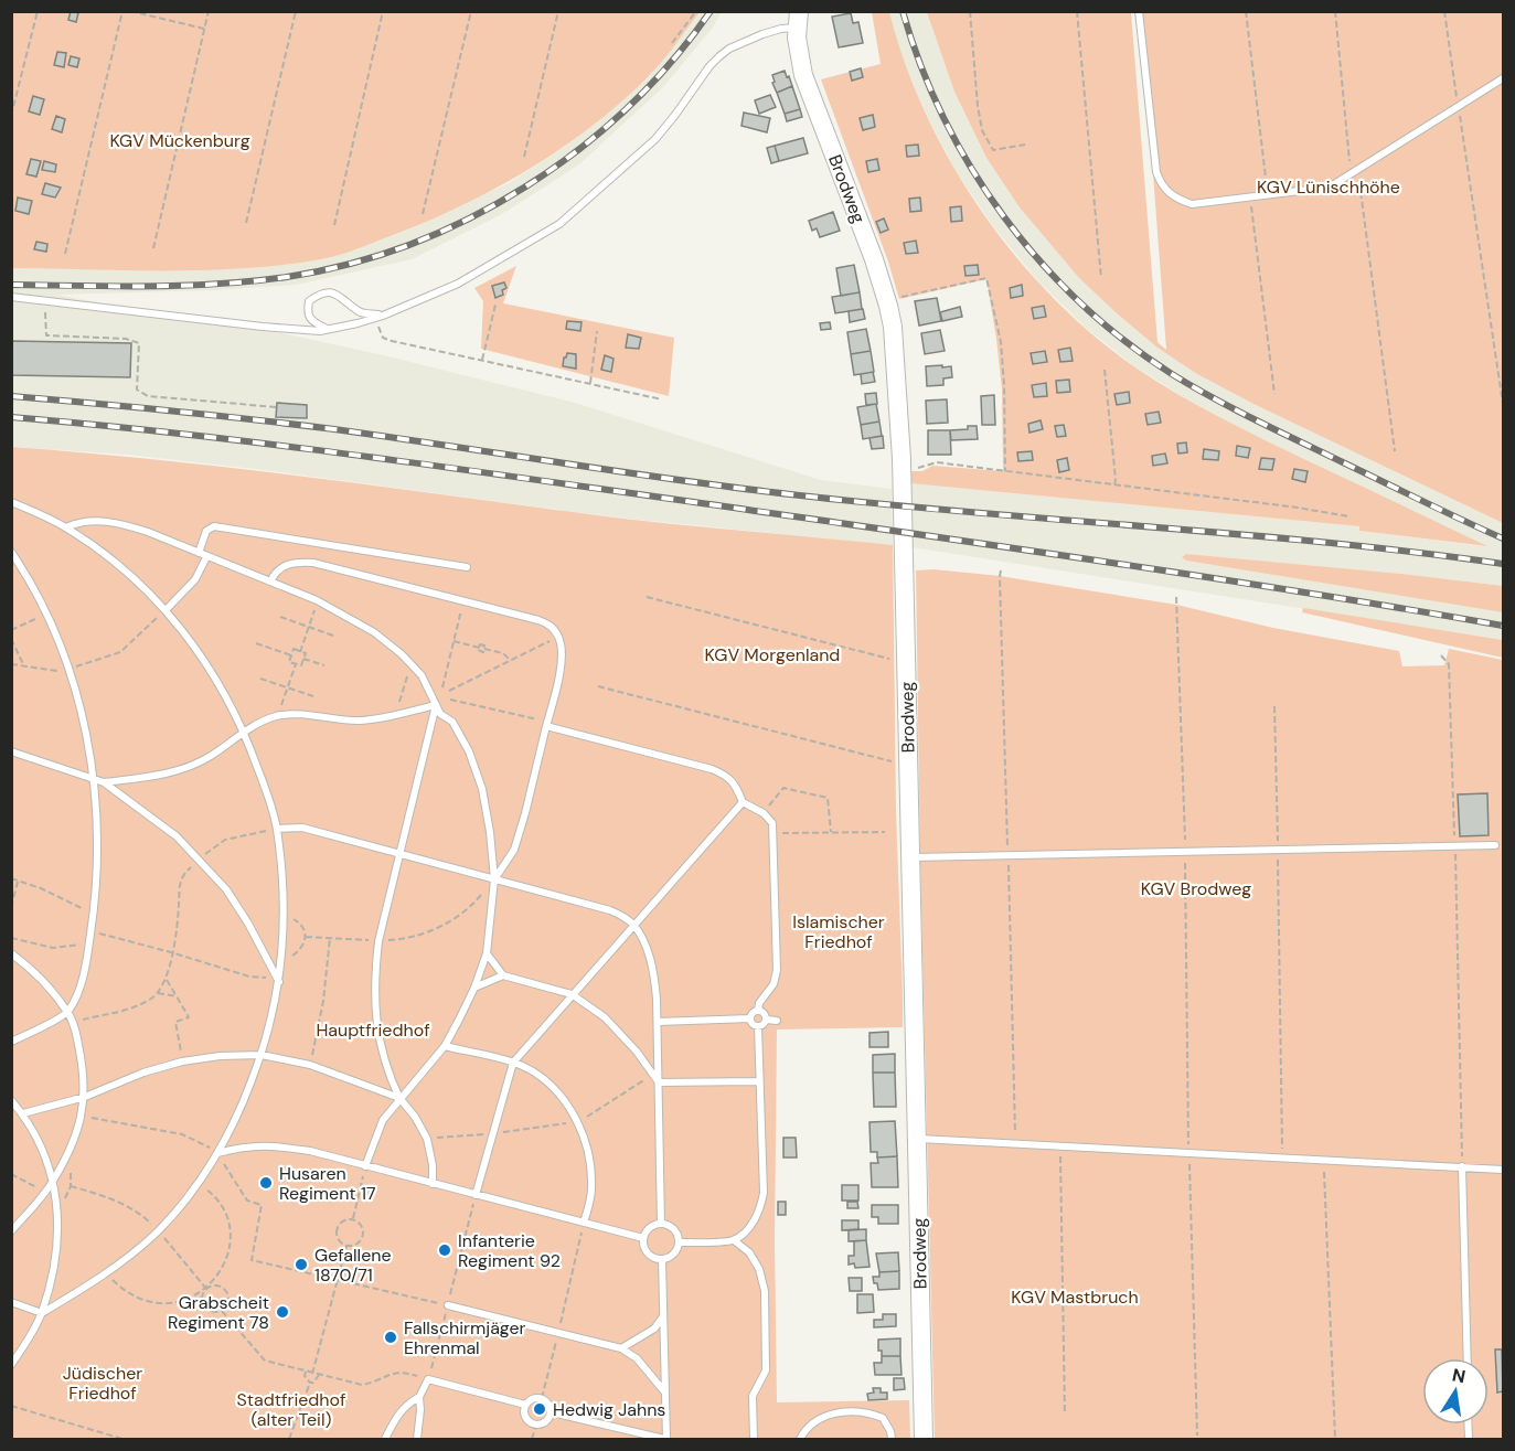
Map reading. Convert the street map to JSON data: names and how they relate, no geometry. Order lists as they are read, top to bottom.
{
  "streets": {
    "street": ["Brodweg"]
  },
  "parks": [
    "KGV Mückenburg",
    "KGV Lünischhöhe",
    "KGV Morgenland",
    "KGV Brodweg",
    "Islamischer Friedhof",
    "Hauptfriedhof",
    "KGV Mastbruch",
    "Jüdischer Friedhof",
    "Stadtfriedhof (alter Teil)"
  ],
  "places": [
    "Husaren Regiment 17",
    "Infanterie Regiment 92",
    "Gefallene 1870/71",
    "Grabscheit Regiment 78",
    "Fallschirmjäger Ehrenmal",
    "Hedwig Jahns"
  ],
  "north": "top"
}
